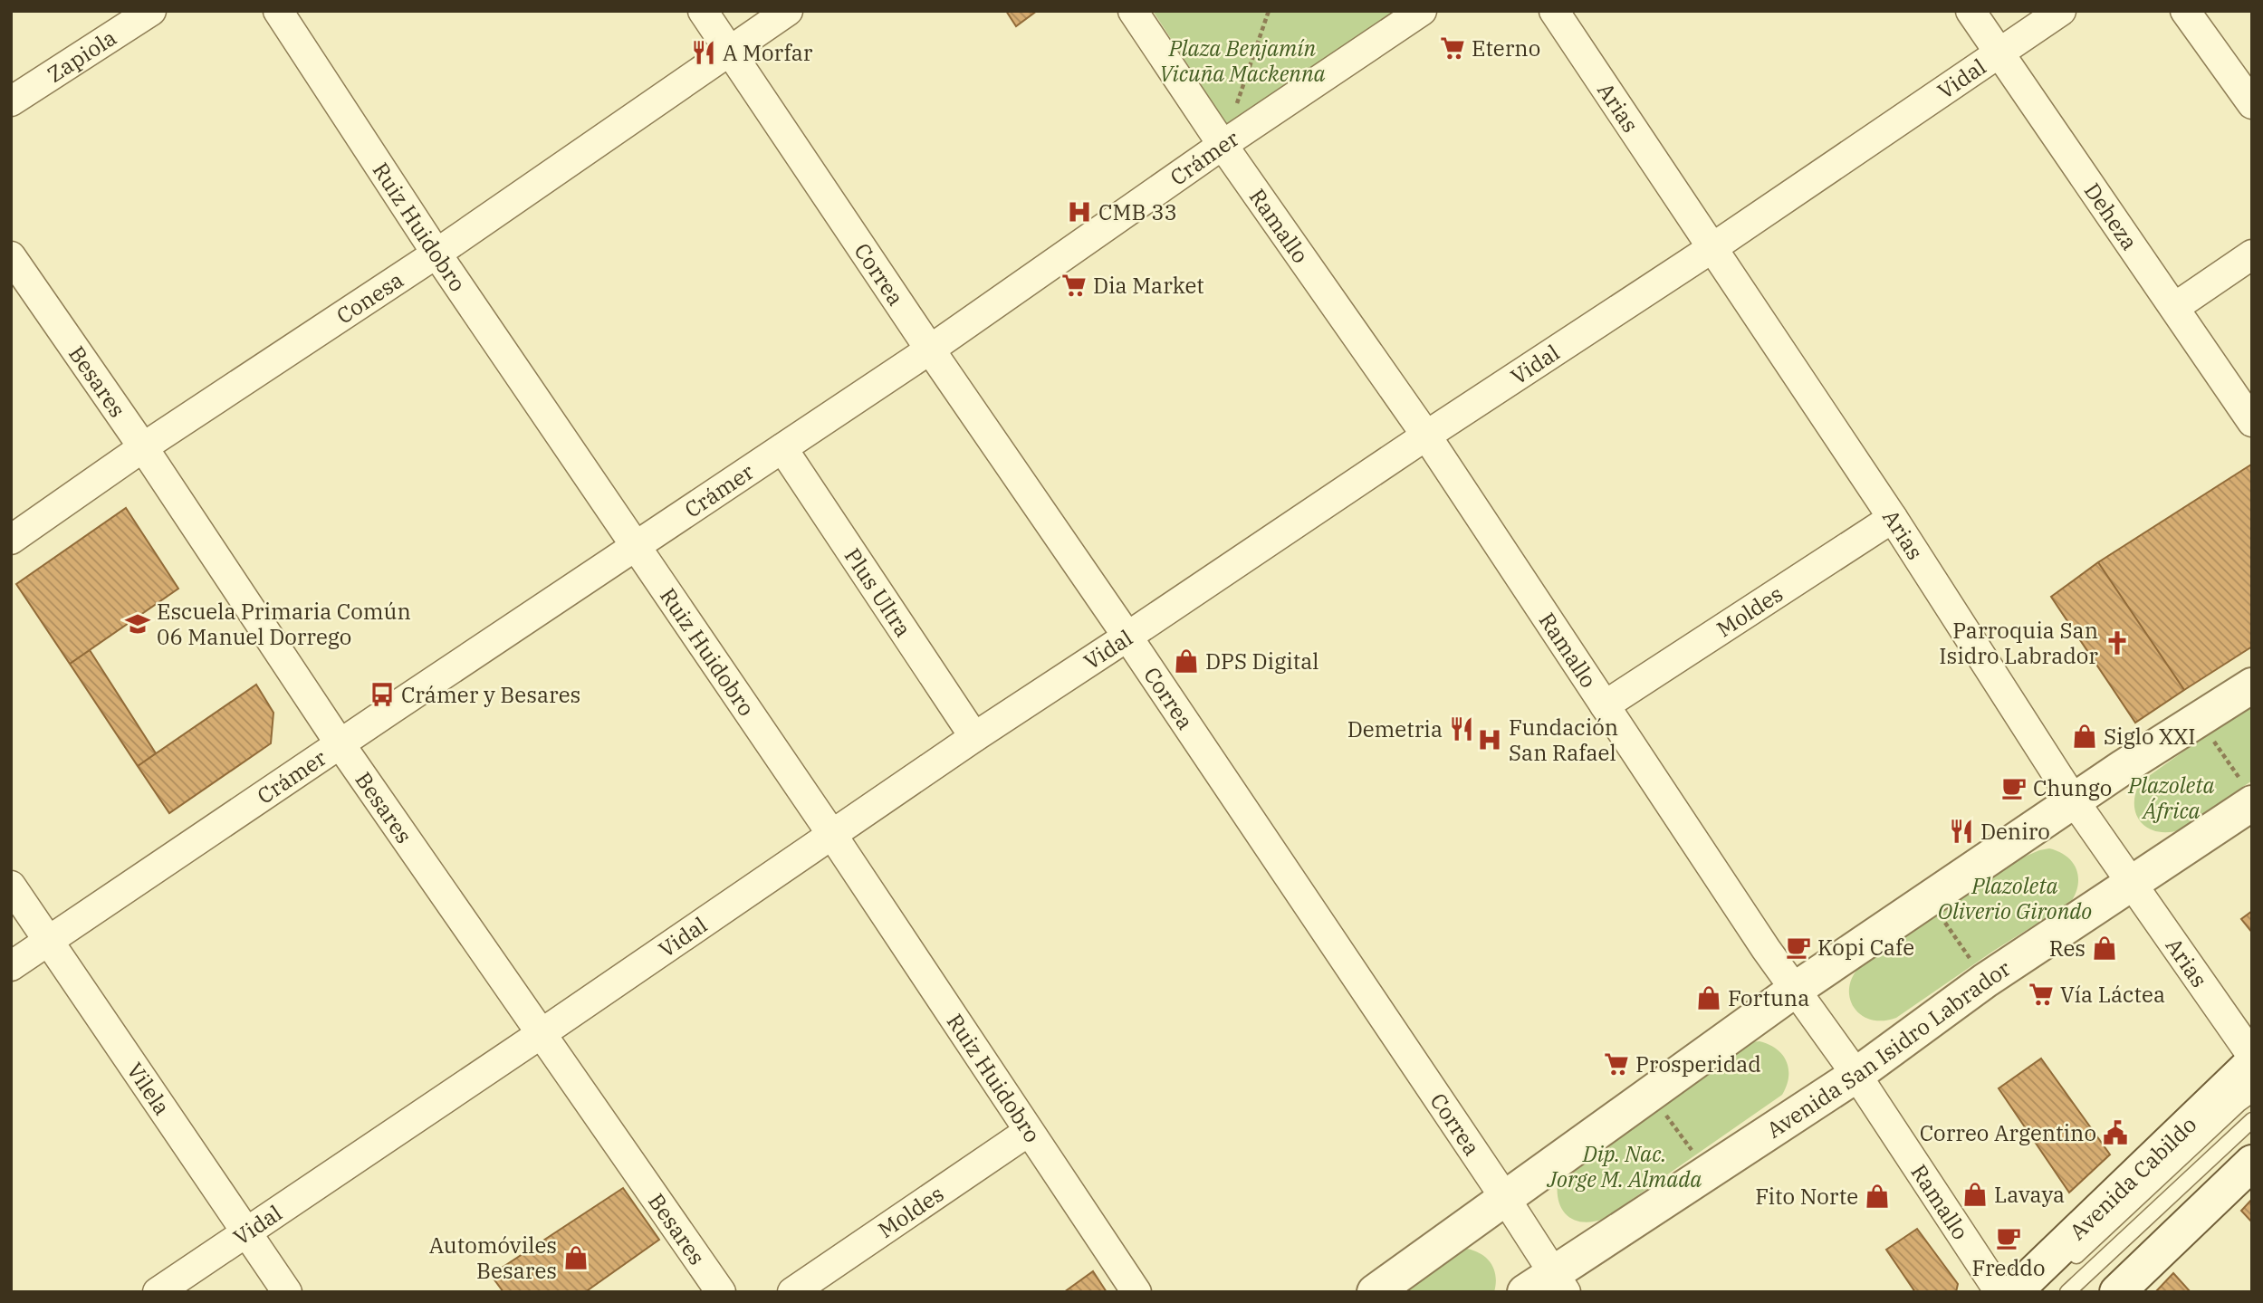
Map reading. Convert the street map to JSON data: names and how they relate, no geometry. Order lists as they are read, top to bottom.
{
  "streets": {
    "street": [
      "Zapiola",
      "Vidal",
      "Arias",
      "Crámer",
      "Deheza",
      "Ramallo",
      "Ruiz Huidobro",
      "Correa",
      "Conesa",
      "Besares",
      "Plus Ultra",
      "Moldes",
      "Avenida San Isidro Labrador",
      "Vilela",
      "Avenida Cabildo"
    ]
  },
  "crossings": [
    ["Vidal", "Arias"],
    ["Vidal", "Deheza"],
    ["Vidal", "Ramallo"],
    ["Vidal", "Ruiz Huidobro"],
    ["Vidal", "Correa"],
    ["Vidal", "Besares"],
    ["Vidal", "Plus Ultra"],
    ["Vidal", "Vilela"],
    ["Arias", "Moldes"],
    ["Arias", "Avenida San Isidro Labrador"],
    ["Crámer", "Ramallo"],
    ["Crámer", "Ruiz Huidobro"],
    ["Crámer", "Correa"],
    ["Crámer", "Besares"],
    ["Crámer", "Plus Ultra"],
    ["Crámer", "Vilela"],
    ["Ramallo", "Moldes"],
    ["Ramallo", "Avenida San Isidro Labrador"],
    ["Ruiz Huidobro", "Conesa"],
    ["Ruiz Huidobro", "Moldes"],
    ["Correa", "Conesa"],
    ["Correa", "Avenida San Isidro Labrador"],
    ["Conesa", "Besares"]
  ],
  "parks": [
    "Plaza Benjamín Vicuña Mackenna",
    "Plazoleta África",
    "Plazoleta Oliverio Girondo",
    "Dip. Nac. Jorge M. Almada"
  ],
  "places": {
    "supermarket": [
      "Eterno",
      "Dia Market",
      "Vía Láctea",
      "Prosperidad"
    ],
    "restaurant": ["A Morfar", "Demetria", "Deniro"],
    "hospital": ["CMB 33", "Fundación San Rafael"],
    "school or university": ["Escuela Primaria Común 06 Manuel Dorrego"],
    "church": ["Parroquia San Isidro Labrador"],
    "shop": [
      "DPS Digital",
      "Siglo XXI",
      "Res",
      "Fortuna",
      "Lavaya",
      "Fito Norte",
      "Automóviles Besares"
    ],
    "bus stop": ["Crámer y Besares"],
    "cafe": ["Chungo", "Kopi Cafe", "Freddo"],
    "public building": ["Correo Argentino"]
  }
}
